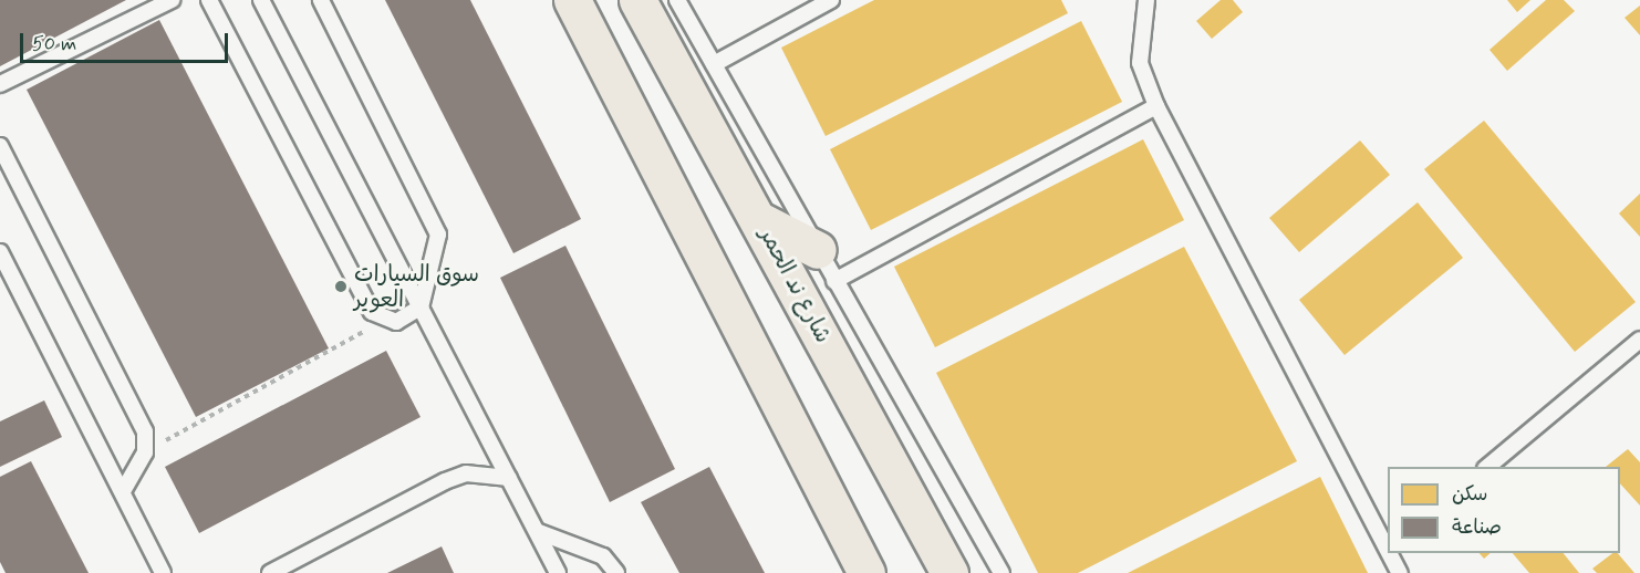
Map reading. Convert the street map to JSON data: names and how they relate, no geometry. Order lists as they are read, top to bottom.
{
  "streets": {
    "main road": ["شارع ند الحمر"]
  },
  "places": ["سوق السيارات العوير"],
  "legend": ["سكن", "صناعة"],
  "scale_bar": "50 m"
}
